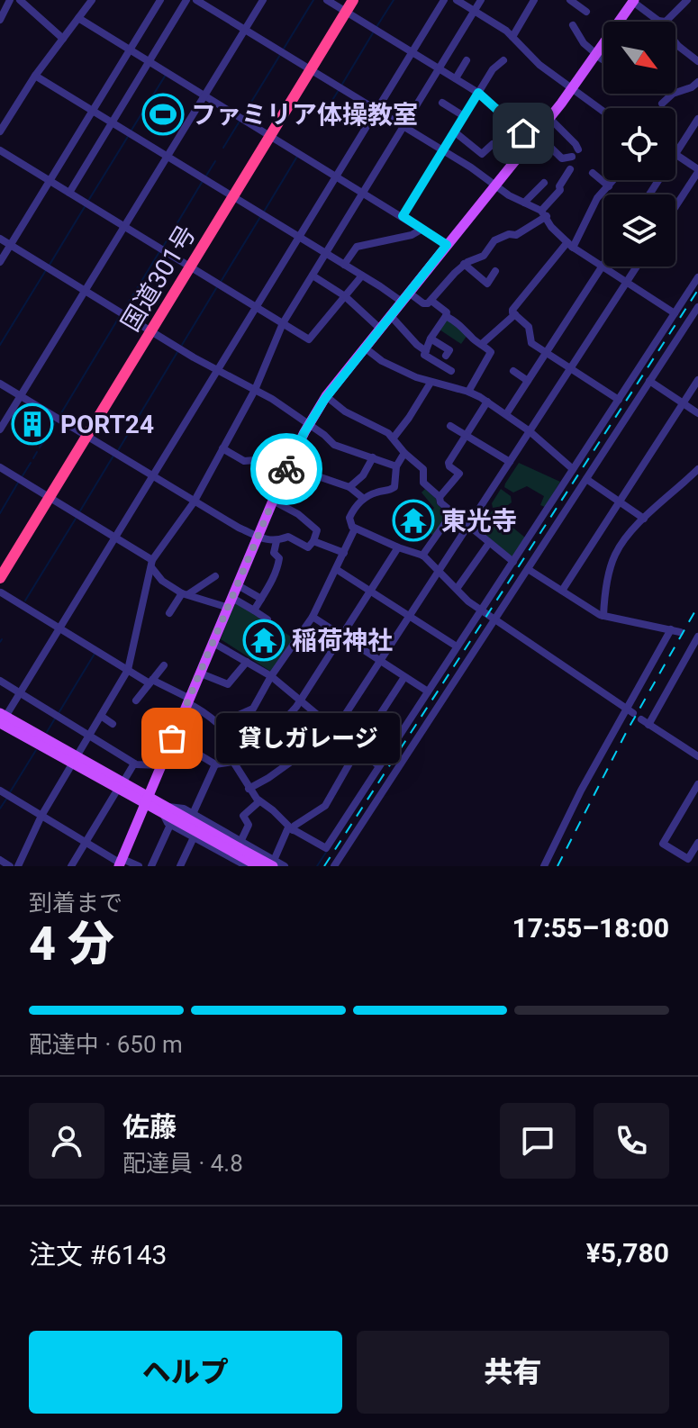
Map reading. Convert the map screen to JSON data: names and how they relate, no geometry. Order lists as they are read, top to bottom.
{
  "streets": {
    "highway": ["国道301号"]
  },
  "places": {
    "sports": ["ファミリア体操教室"],
    "building": ["PORT24"],
    "temple": ["東光寺", "稲荷神社"],
    "other": ["貸しガレージ"]
  },
  "north": "bottom right",
  "page": {
    "bubble": "貸しガレージ",
    "heading": ["4 分", "到着まで", "17:55–18:00"],
    "panel": [
      "佐藤",
      "配達員 · 4.8",
      "注文 #6143",
      "¥5,780"
    ],
    "bar": "配達中 · 650 m",
    "buttons": ["ヘルプ", "共有"]
  }
}
